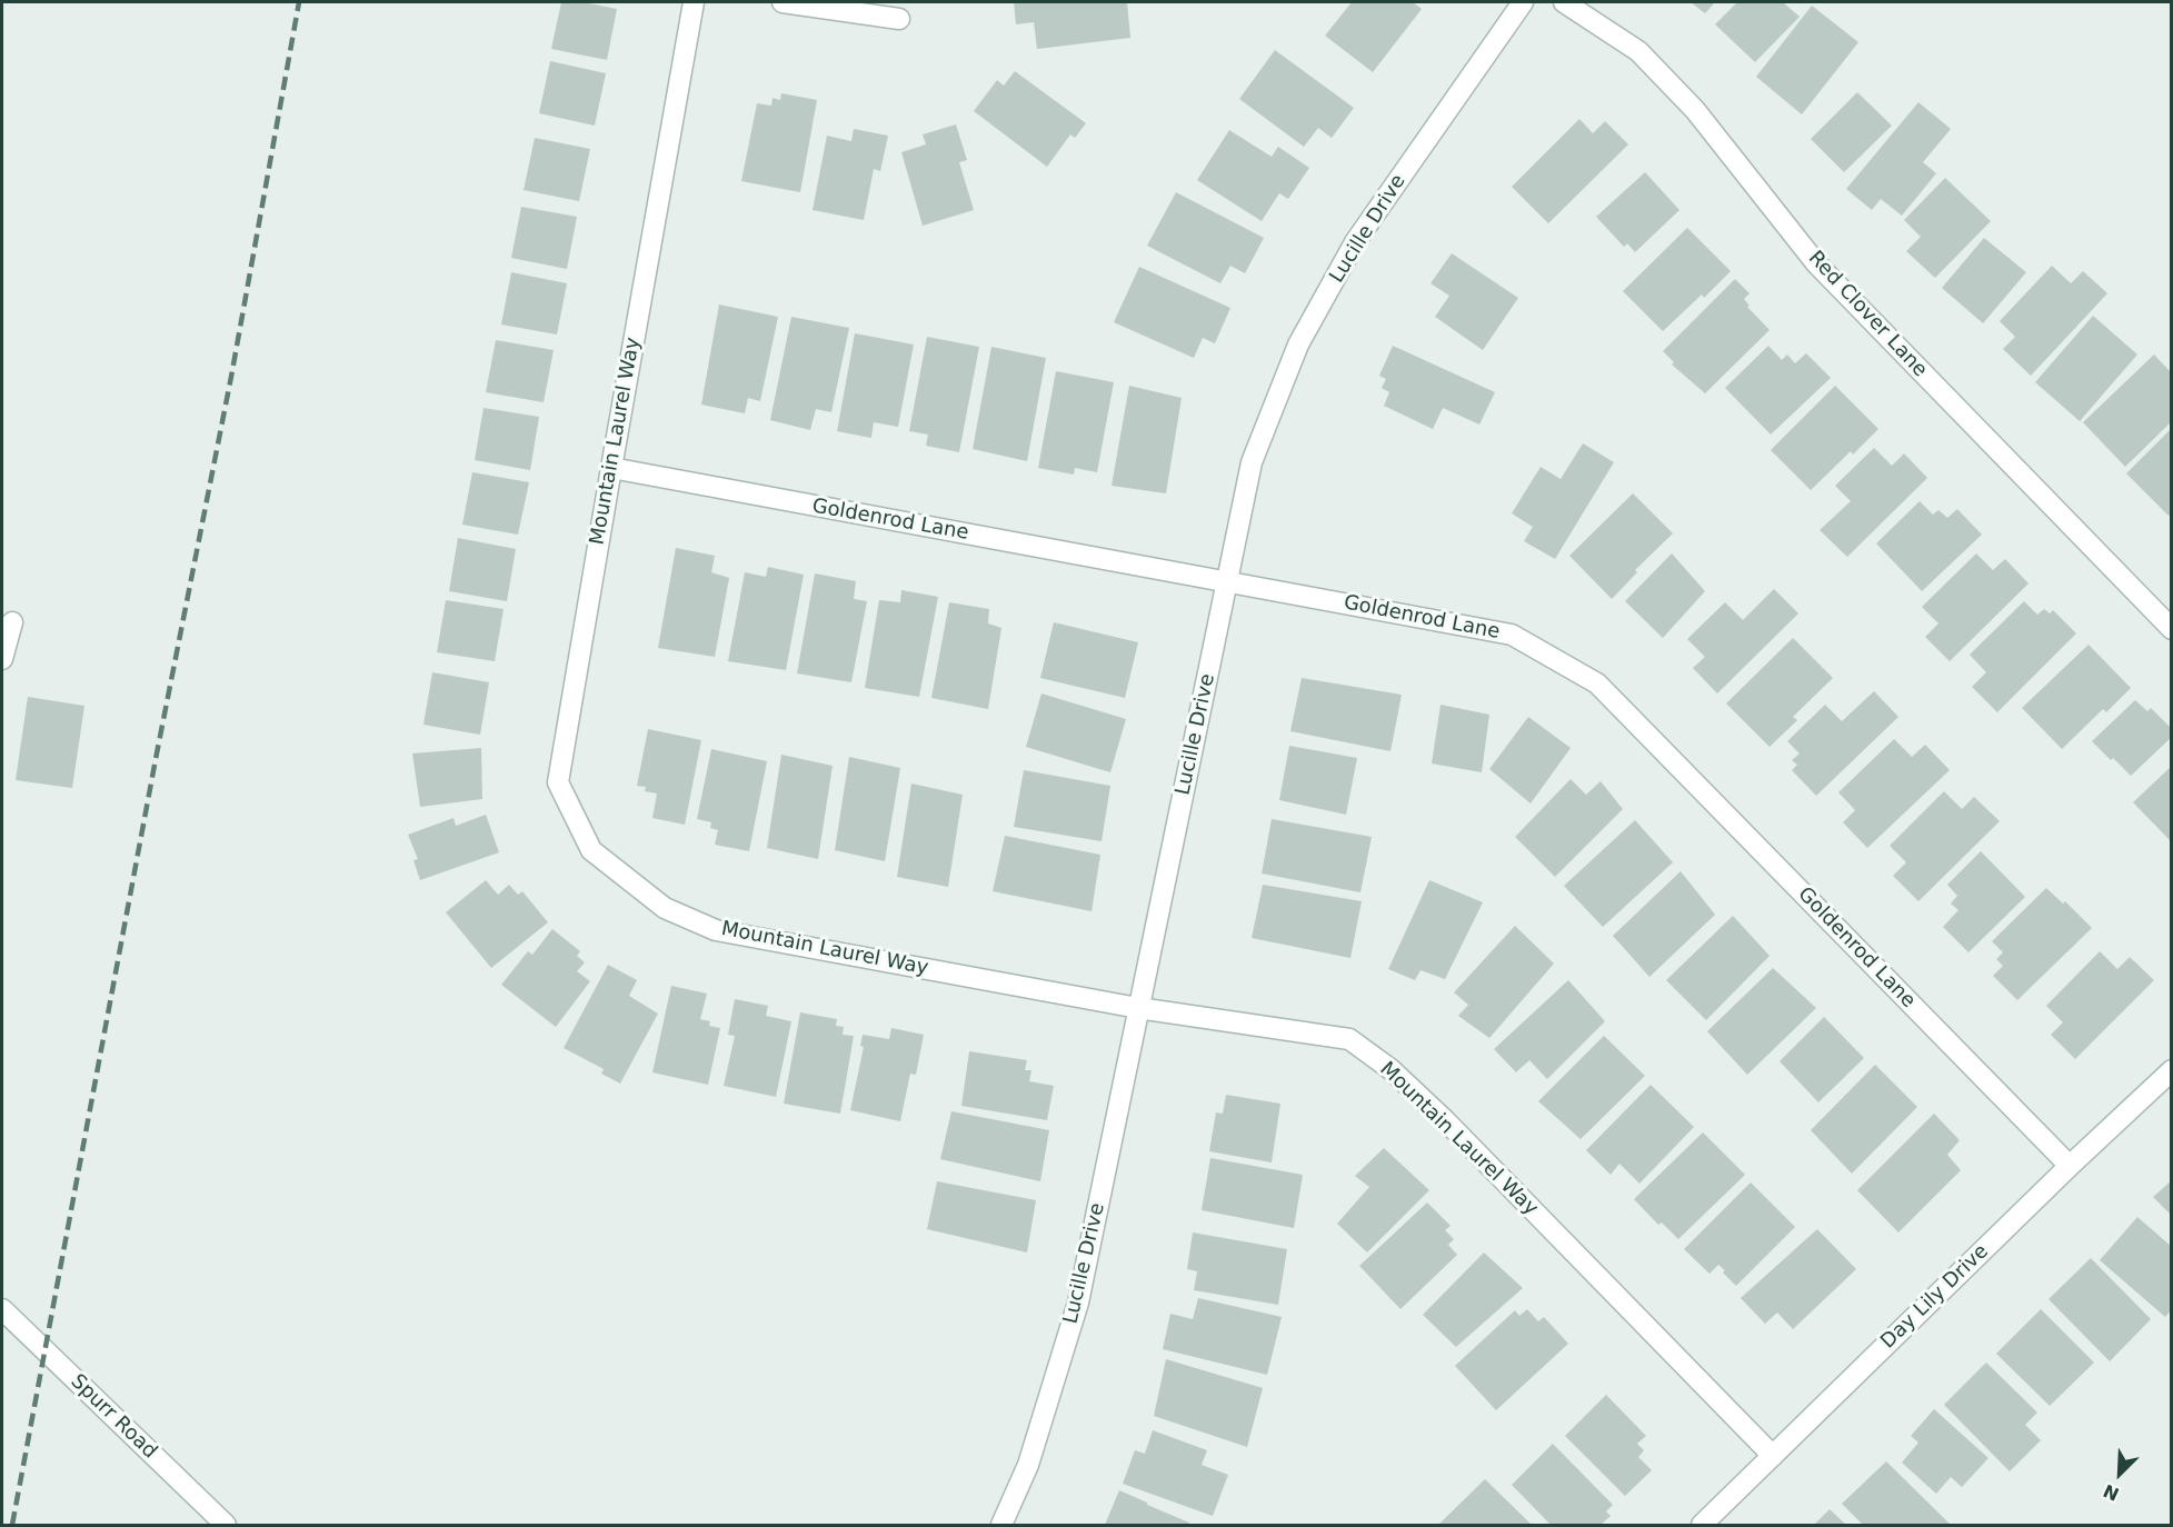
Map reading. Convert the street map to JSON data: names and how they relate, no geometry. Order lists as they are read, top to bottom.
{
  "streets": {
    "street": [
      "Lucille Drive",
      "Red Clover Lane",
      "Mountain Laurel Way",
      "Goldenrod Lane",
      "Day Lily Drive",
      "Spurr Road"
    ]
  },
  "crossings": [
    ["Lucille Drive", "Mountain Laurel Way"],
    ["Lucille Drive", "Goldenrod Lane"],
    ["Mountain Laurel Way", "Goldenrod Lane"],
    ["Mountain Laurel Way", "Day Lily Drive"],
    ["Goldenrod Lane", "Day Lily Drive"]
  ],
  "north": "bottom left"
}
